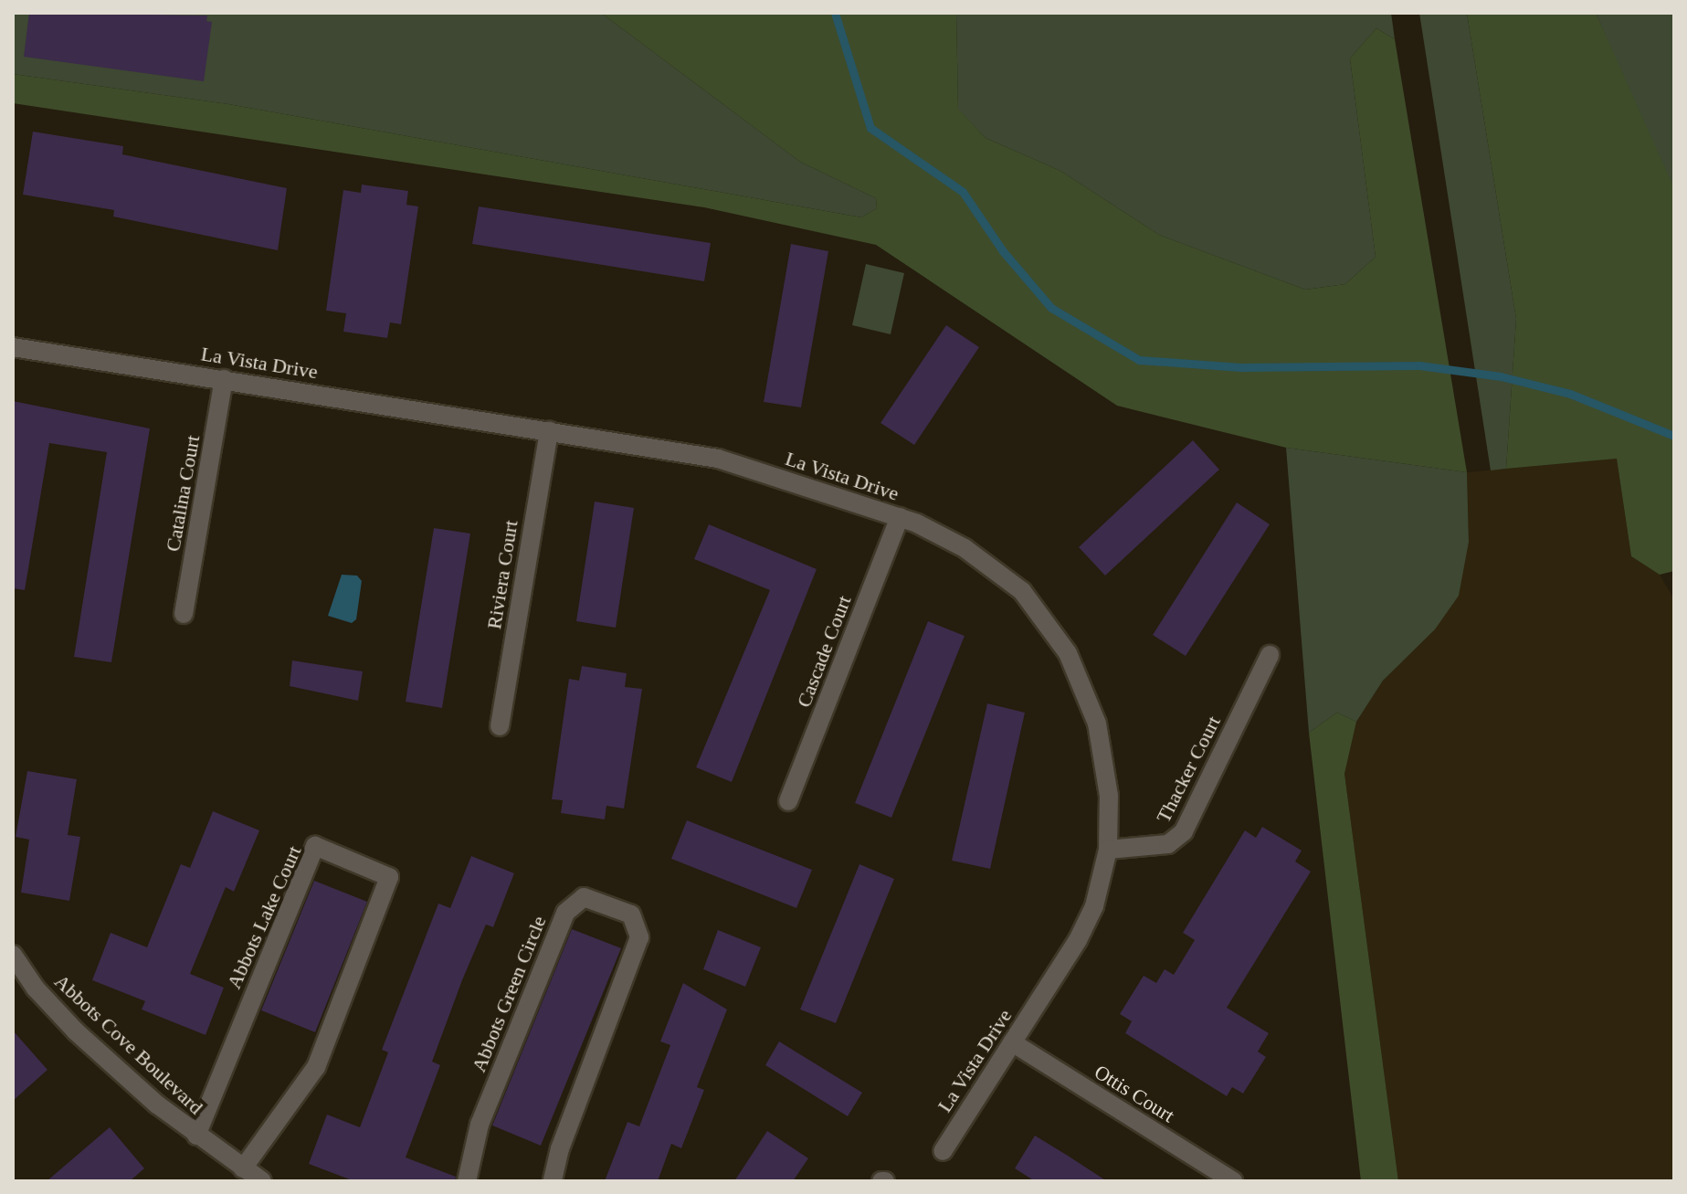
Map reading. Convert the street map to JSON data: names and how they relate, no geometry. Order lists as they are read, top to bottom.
{
  "streets": {
    "street": [
      "La Vista Drive",
      "Catalina Court",
      "Riviera Court",
      "Cascade Court",
      "Thacker Court",
      "Abbots Lake Court",
      "Abbots Green Circle",
      "Abbots Cove Boulevard",
      "Ottis Court"
    ]
  },
  "crossings": [
    ["La Vista Drive", "Catalina Court"],
    ["La Vista Drive", "Riviera Court"],
    ["La Vista Drive", "Cascade Court"],
    ["La Vista Drive", "Thacker Court"],
    ["La Vista Drive", "Ottis Court"],
    ["Abbots Lake Court", "Abbots Cove Boulevard"]
  ]
}
